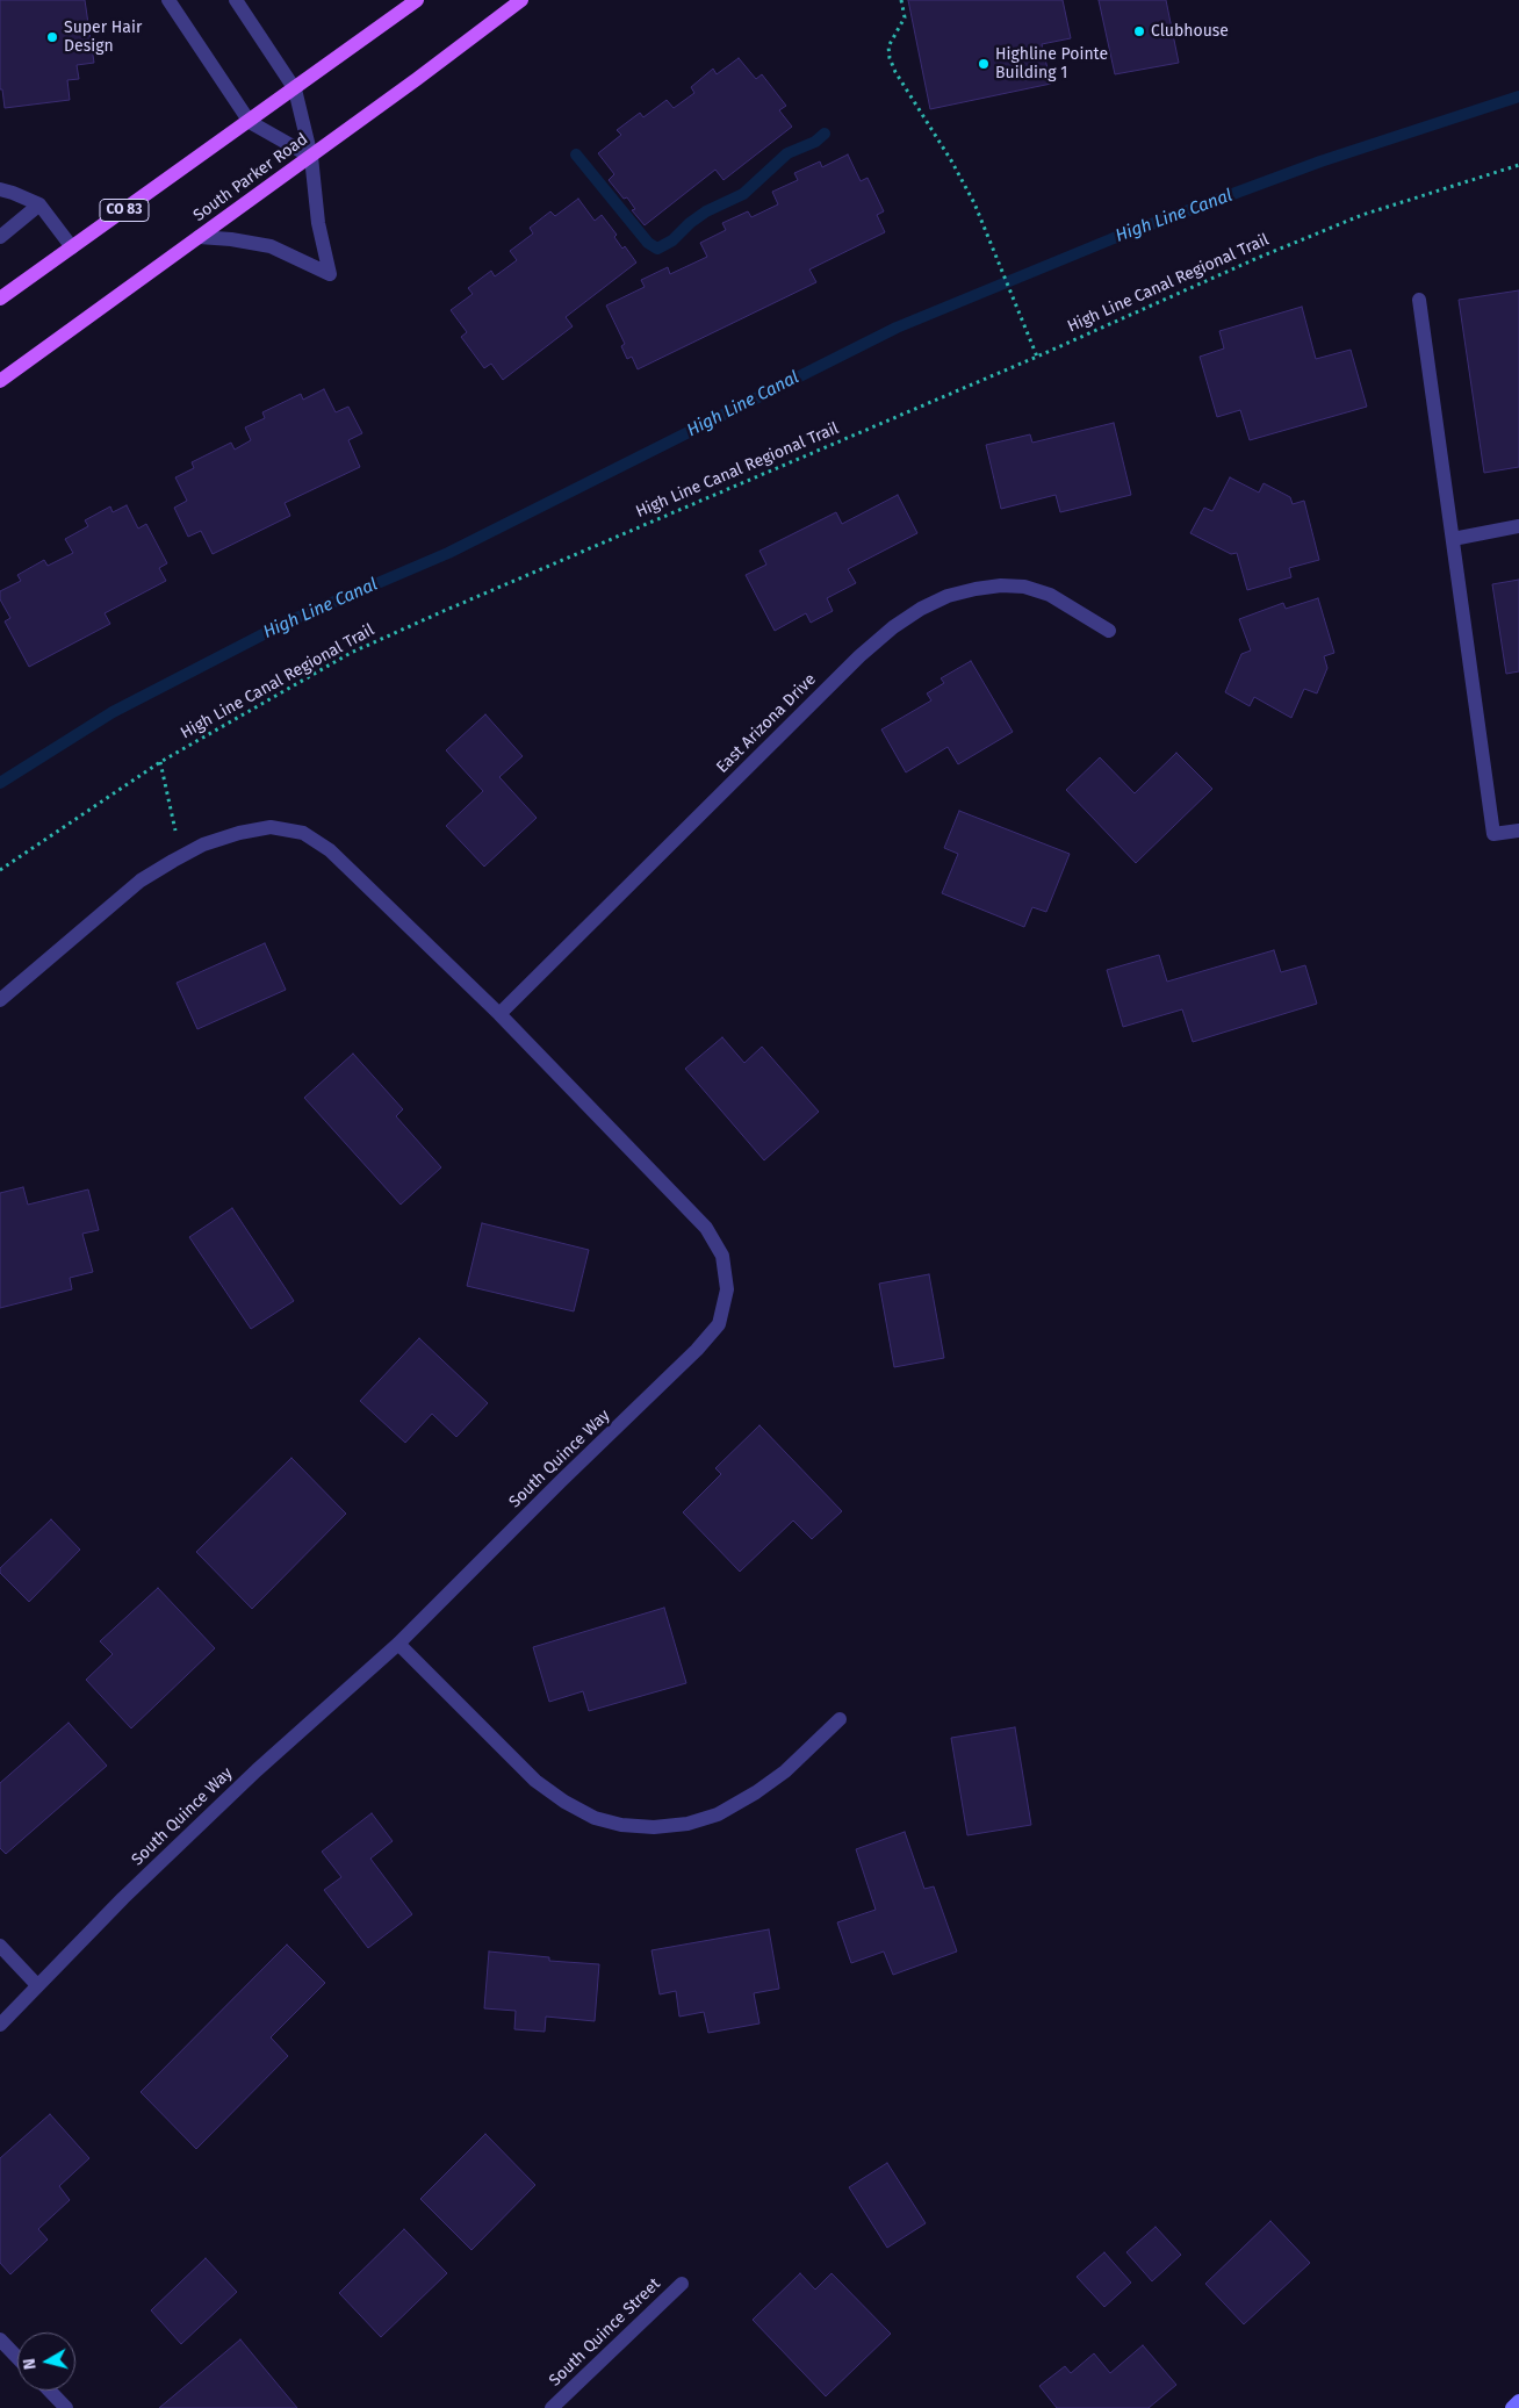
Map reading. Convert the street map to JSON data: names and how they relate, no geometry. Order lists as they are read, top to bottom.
{
  "streets": {
    "main road": ["South Parker Road", "CO 83"],
    "street": ["East Arizona Drive", "South Quince Way", "South Quince Street"],
    "path": ["High Line Canal Regional Trail"]
  },
  "crossings": [
    ["East Arizona Drive", "South Quince Way"]
  ],
  "water": ["High Line Canal"],
  "places": ["Clubhouse", "Super Hair Design", "Highline Pointe Building 1"],
  "north": "left"
}
